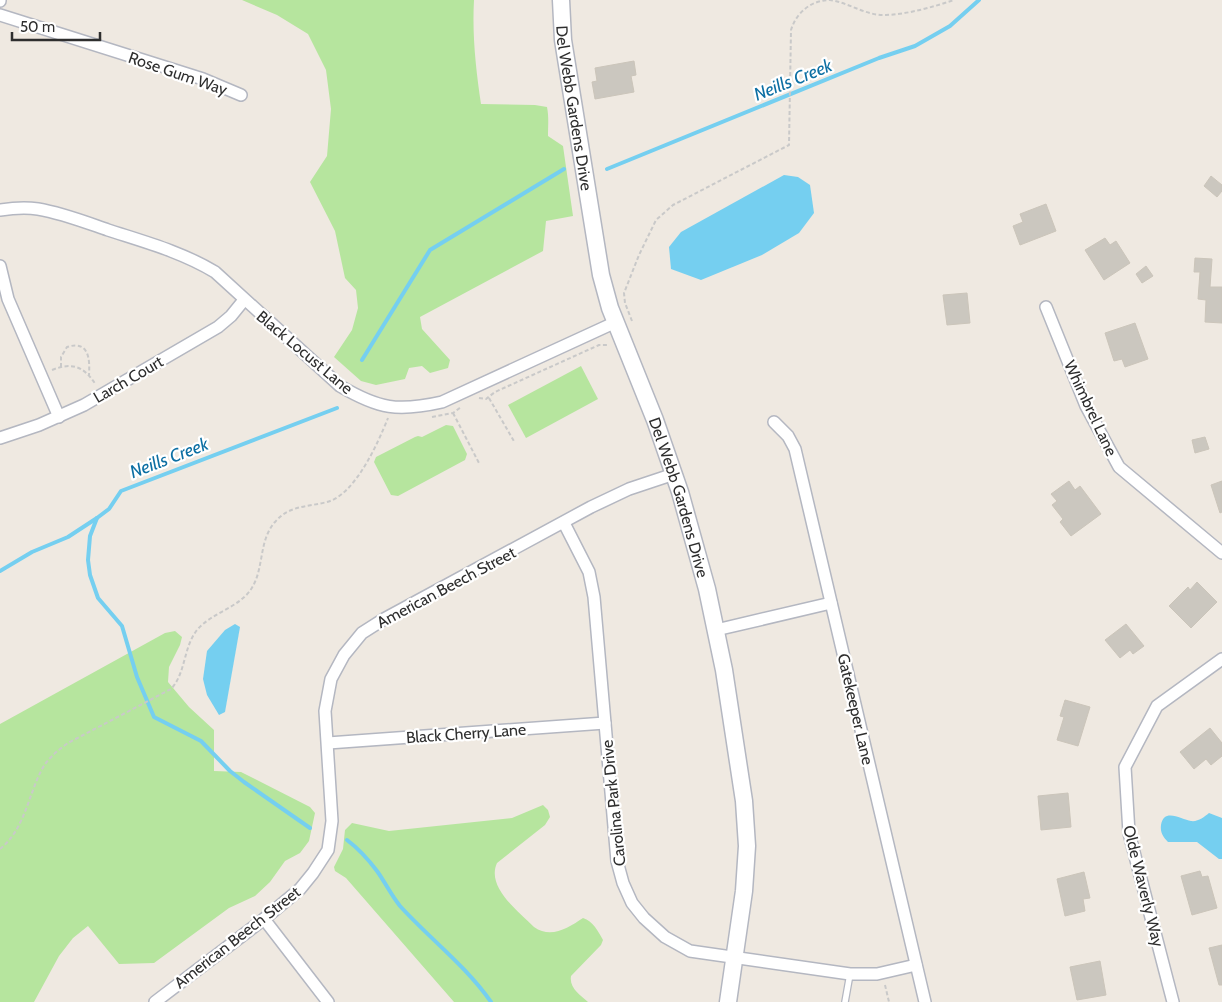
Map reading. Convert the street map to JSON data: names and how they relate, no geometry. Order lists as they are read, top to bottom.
{
  "streets": {
    "street": [
      "Rose Gum Way",
      "Del Webb Gardens Drive",
      "Black Locust Lane",
      "Larch Court",
      "Whimbrel Lane",
      "American Beech Street",
      "Gatekeeper Lane",
      "Black Cherry Lane",
      "Carolina Park Drive",
      "Olde Waverly Way"
    ]
  },
  "crossings": [
    ["Del Webb Gardens Drive", "Black Locust Lane"],
    ["Del Webb Gardens Drive", "American Beech Street"],
    ["Del Webb Gardens Drive", "Carolina Park Drive"],
    ["Black Locust Lane", "Larch Court"],
    ["American Beech Street", "Black Cherry Lane"],
    ["American Beech Street", "Carolina Park Drive"],
    ["Gatekeeper Lane", "Carolina Park Drive"],
    ["Black Cherry Lane", "Carolina Park Drive"]
  ],
  "water": ["Neills Creek"],
  "scale_bar": "50 m"
}
